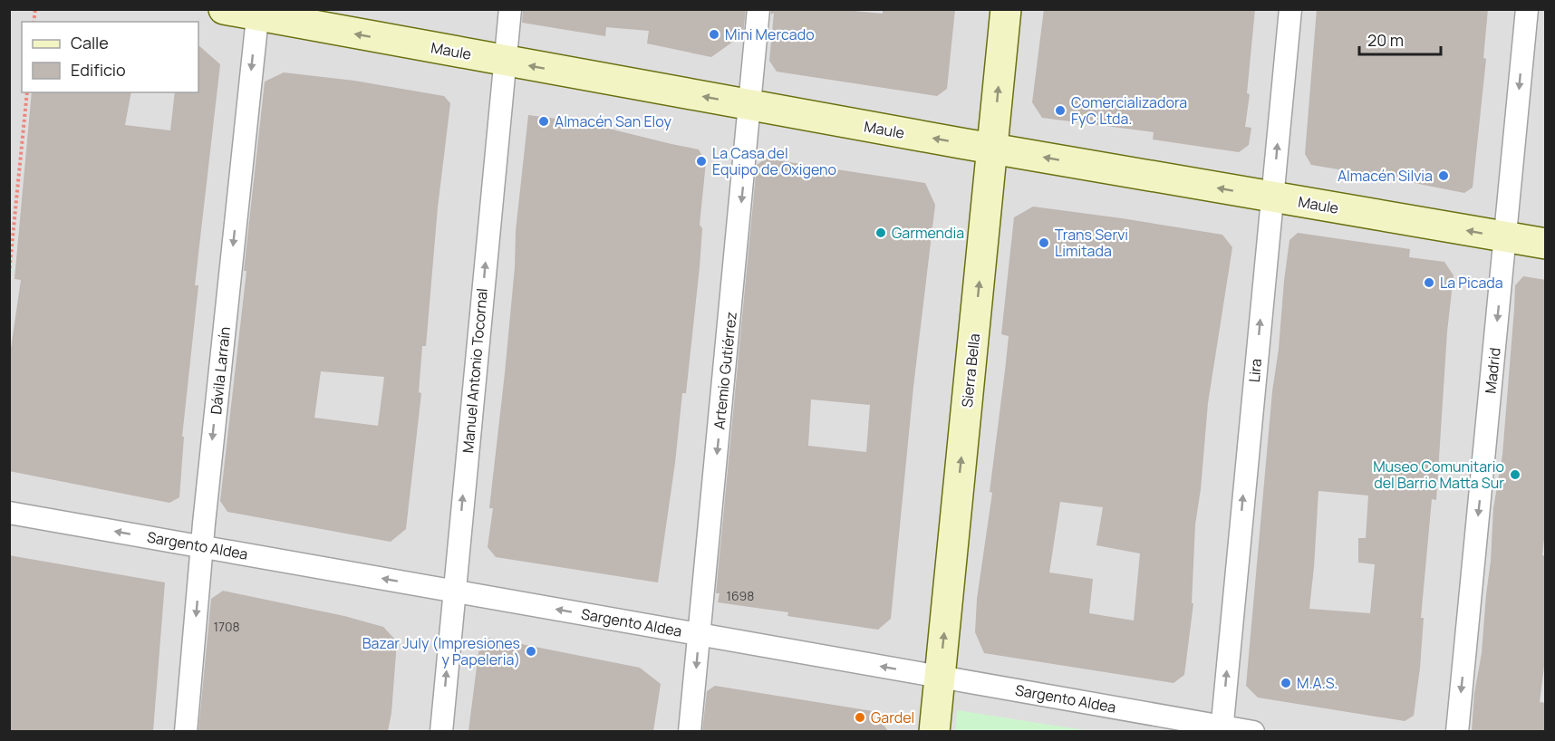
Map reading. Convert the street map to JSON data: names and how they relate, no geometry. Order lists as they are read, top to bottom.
{
  "streets": {
    "street": [
      "Maule",
      "Dávila Larraín",
      "Manuel Antonio Tocornal",
      "Artemio Gutiérrez",
      "Sierra Bella",
      "Lira",
      "Madrid",
      "Sargento Aldea"
    ]
  },
  "crossings": [
    ["Maule", "Dávila Larraín"],
    ["Maule", "Manuel Antonio Tocornal"],
    ["Maule", "Artemio Gutiérrez"],
    ["Maule", "Sierra Bella"],
    ["Maule", "Lira"],
    ["Maule", "Madrid"],
    ["Dávila Larraín", "Sargento Aldea"],
    ["Manuel Antonio Tocornal", "Sargento Aldea"],
    ["Artemio Gutiérrez", "Sargento Aldea"],
    ["Sierra Bella", "Sargento Aldea"],
    ["Lira", "Sargento Aldea"]
  ],
  "one_way": [
    "Maule",
    "Dávila Larraín",
    "Manuel Antonio Tocornal",
    "Artemio Gutiérrez",
    "Sierra Bella",
    "Lira",
    "Madrid",
    "Sargento Aldea"
  ],
  "places": [
    "Mini Mercado",
    "Comercializadora FyC Ltda.",
    "Almacén San Eloy",
    "La Casa del Equipo de Oxigeno",
    "Almacén Silvia",
    "Garmendia",
    "Trans Servi Limitada",
    "La Picada",
    "Museo Comunitario del Barrio Matta Sur",
    "Bazar July (Impresiones y Papeleria)",
    "M.A.S.",
    "Gardel"
  ],
  "house_numbers": ["1698", "1708"],
  "legend": ["Calle", "Edificio"],
  "scale_bar": "20 m"
}
